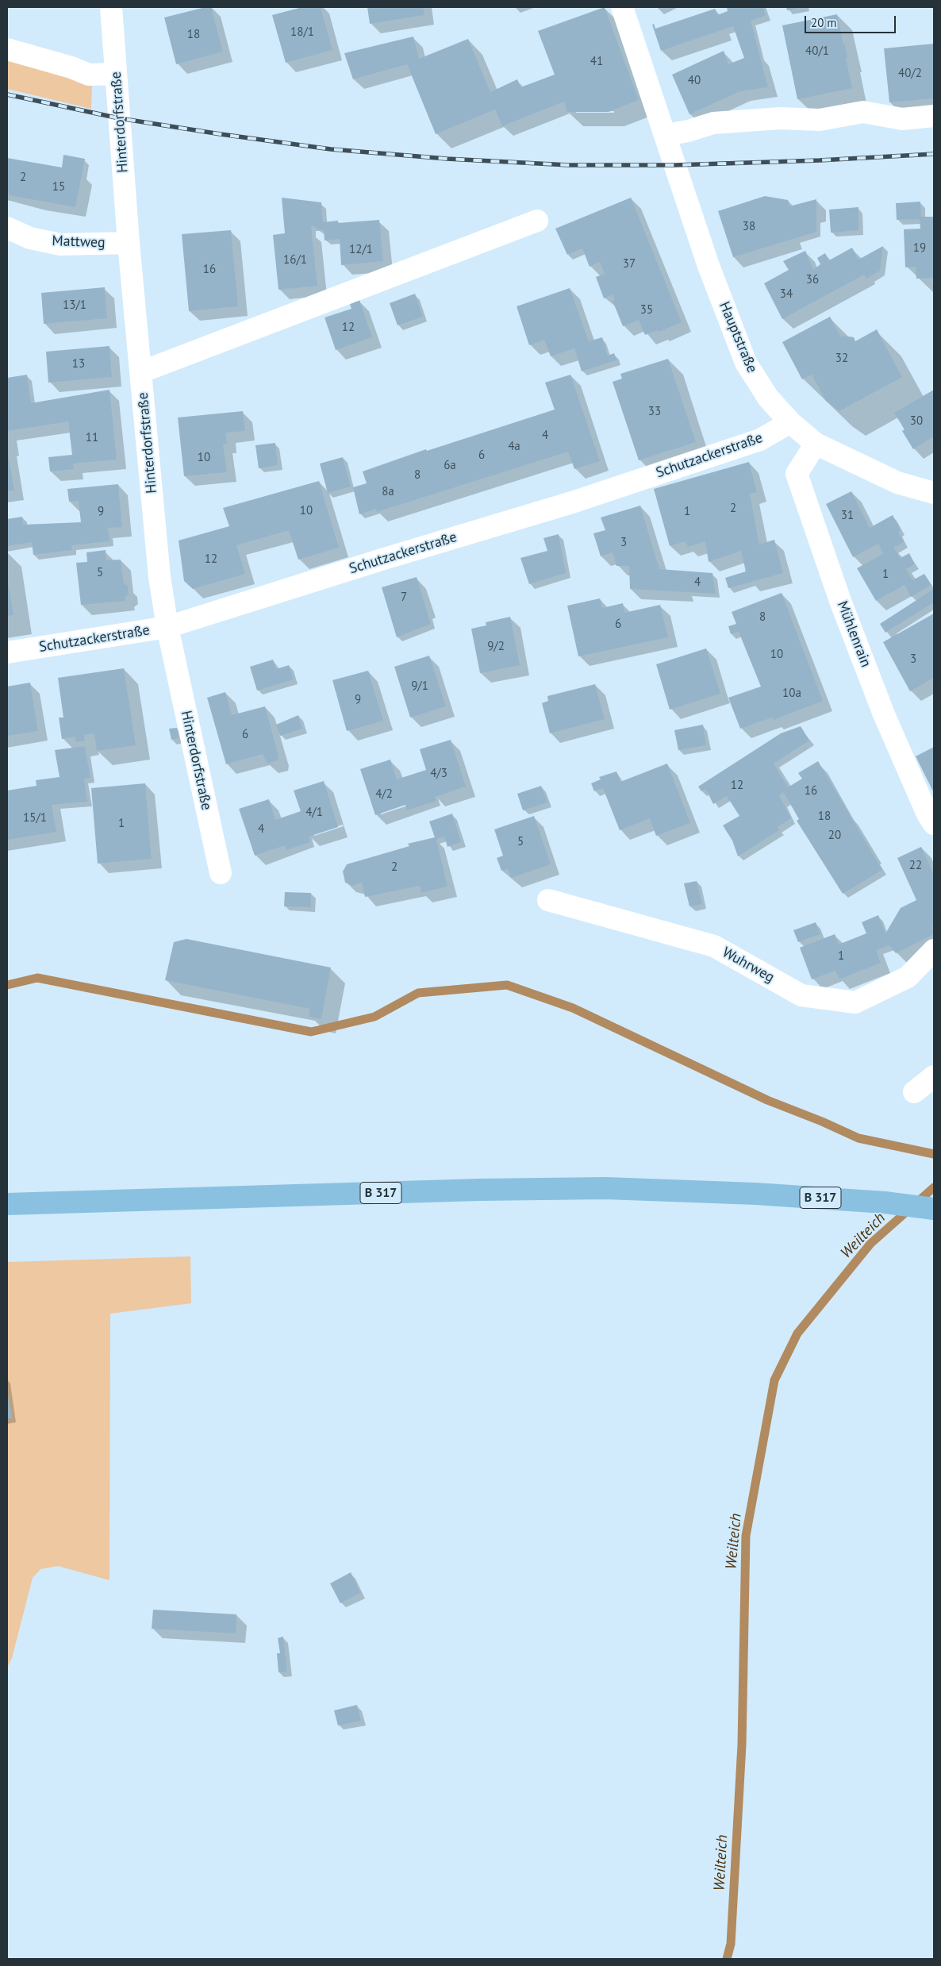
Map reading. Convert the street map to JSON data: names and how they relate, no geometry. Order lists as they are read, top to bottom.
{
  "streets": {
    "main road": ["B 317"],
    "street": [
      "Hinterdorfstraße",
      "Mattweg",
      "Hauptstraße",
      "Schutzackerstraße",
      "Mühlenrain",
      "Wuhrweg"
    ]
  },
  "crossings": [
    ["Hinterdorfstraße", "Mattweg"],
    ["Hinterdorfstraße", "Schutzackerstraße"],
    ["Hauptstraße", "Schutzackerstraße"],
    ["Hauptstraße", "Mühlenrain"]
  ],
  "water": ["Weilteich"],
  "house_numbers": [
    "18/1",
    "18",
    "40/1",
    "41",
    "40/2",
    "40",
    "2",
    "15",
    "38",
    "19",
    "12/1",
    "16/1",
    "37",
    "16",
    "36",
    "34",
    "13/1",
    "35",
    "12",
    "32",
    "13",
    "33",
    "30",
    "4",
    "11",
    "4a",
    "6",
    "10",
    "6a",
    "8",
    "8a",
    "2",
    "10",
    "9",
    "1",
    "31",
    "3",
    "12",
    "5",
    "1",
    "4",
    "7",
    "8",
    "6",
    "9/2",
    "10",
    "3",
    "9/1",
    "10a",
    "9",
    "6",
    "4/3",
    "12",
    "16",
    "4/2",
    "4/1",
    "18",
    "15/1",
    "1",
    "4",
    "20",
    "5",
    "22",
    "2",
    "1"
  ],
  "scale_bar": "20 m"
}
